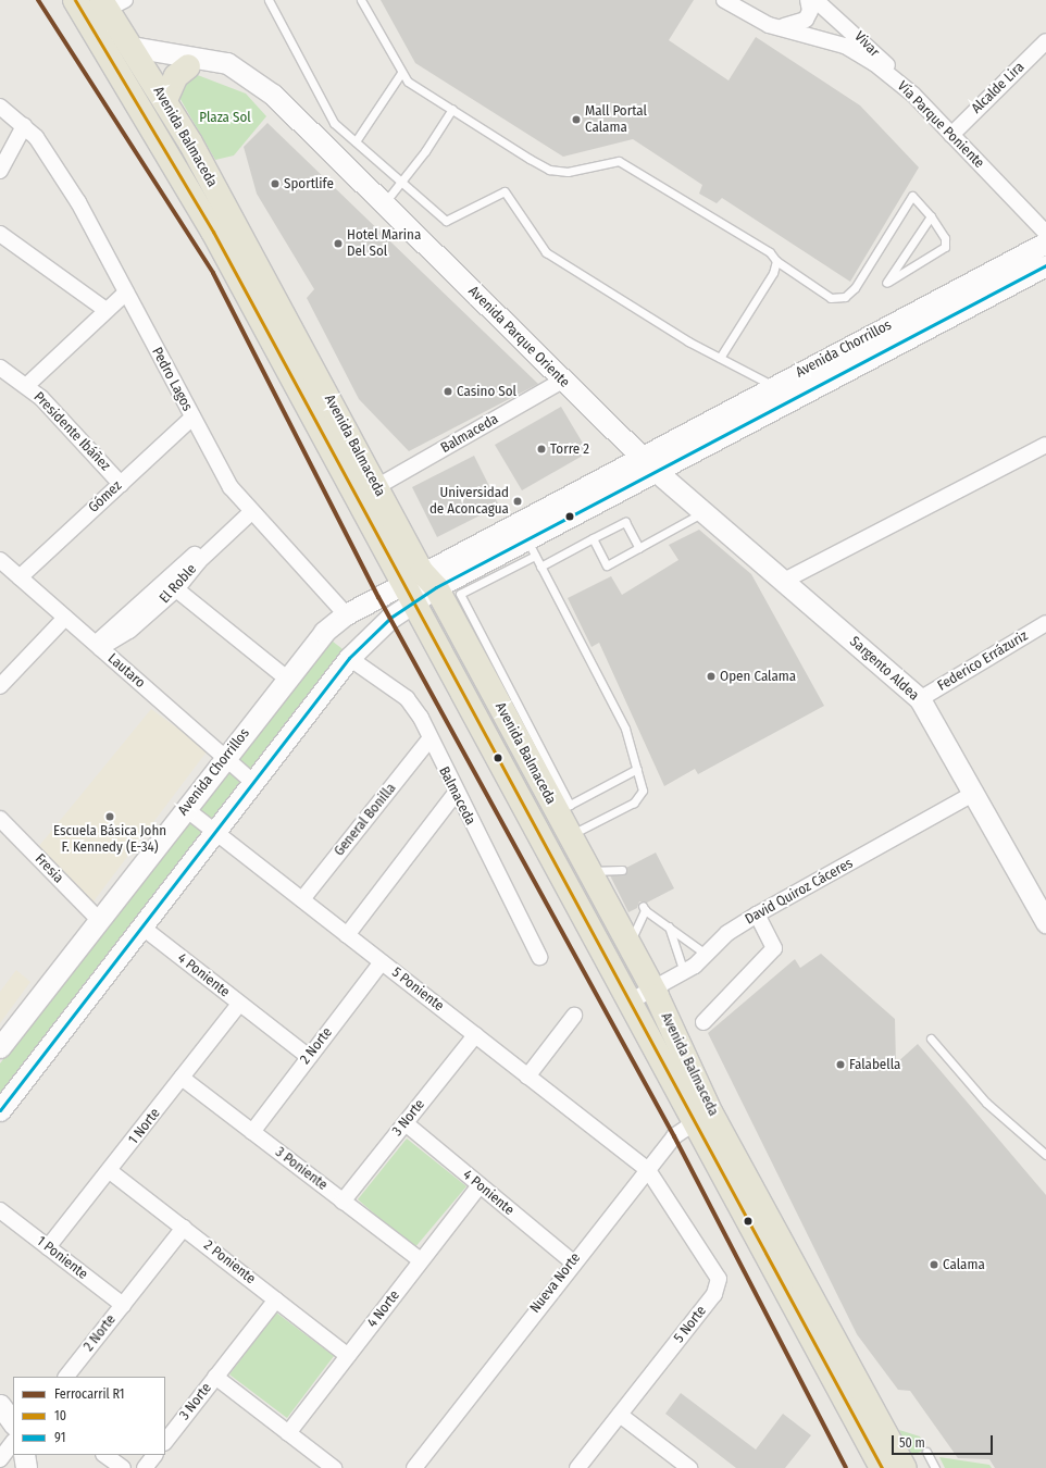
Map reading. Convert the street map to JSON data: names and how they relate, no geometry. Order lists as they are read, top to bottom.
{
  "streets": {
    "main road": ["Avenida Balmaceda"],
    "street": [
      "Vivar",
      "Alcalde Lira",
      "Vía Parque Poniente",
      "Avenida Parque Oriente",
      "Avenida Chorrillos",
      "Pedro Lagos",
      "Presidente Ibáñez",
      "Balmaceda",
      "Gómez",
      "El Roble",
      "Federico Errázuriz",
      "Sargento Aldea",
      "Lautaro",
      "General Bonilla",
      "Fresia",
      "David Quiroz Cáceres",
      "4 Poniente",
      "5 Poniente",
      "2 Norte",
      "3 Norte",
      "1 Norte",
      "3 Poniente",
      "1 Poniente",
      "2 Poniente",
      "Nueva Norte",
      "4 Norte",
      "5 Norte"
    ]
  },
  "crossings": [
    ["Vivar", "Vía Parque Poniente"],
    ["Alcalde Lira", "Vía Parque Poniente"],
    ["Avenida Balmaceda", "Avenida Parque Oriente"],
    ["Avenida Balmaceda", "Avenida Chorrillos"],
    ["Avenida Balmaceda", "Balmaceda"],
    ["Avenida Balmaceda", "David Quiroz Cáceres"],
    ["Avenida Balmaceda", "Nueva Norte"],
    ["Avenida Parque Oriente", "Avenida Chorrillos"],
    ["Avenida Parque Oriente", "Balmaceda"],
    ["Avenida Parque Oriente", "Sargento Aldea"],
    ["Avenida Chorrillos", "Pedro Lagos"],
    ["Avenida Chorrillos", "Balmaceda"],
    ["Avenida Chorrillos", "Sargento Aldea"],
    ["Avenida Chorrillos", "Lautaro"],
    ["Avenida Chorrillos", "Fresia"],
    ["Avenida Chorrillos", "4 Poniente"],
    ["Avenida Chorrillos", "5 Poniente"],
    ["Pedro Lagos", "Gómez"],
    ["Pedro Lagos", "El Roble"],
    ["Presidente Ibáñez", "Gómez"],
    ["Balmaceda", "General Bonilla"],
    ["Gómez", "Lautaro"],
    ["El Roble", "Lautaro"],
    ["Federico Errázuriz", "Sargento Aldea"],
    ["Sargento Aldea", "David Quiroz Cáceres"],
    ["General Bonilla", "5 Poniente"],
    ["4 Poniente", "2 Norte"],
    ["4 Poniente", "3 Norte"],
    ["4 Poniente", "1 Norte"],
    ["4 Poniente", "Nueva Norte"],
    ["4 Poniente", "4 Norte"],
    ["5 Poniente", "2 Norte"],
    ["5 Poniente", "3 Norte"],
    ["5 Poniente", "Nueva Norte"],
    ["5 Poniente", "5 Norte"],
    ["2 Norte", "3 Poniente"],
    ["2 Norte", "1 Poniente"],
    ["2 Norte", "2 Poniente"],
    ["3 Norte", "3 Poniente"],
    ["3 Norte", "2 Poniente"],
    ["1 Norte", "3 Poniente"],
    ["1 Norte", "1 Poniente"],
    ["1 Norte", "2 Poniente"],
    ["3 Poniente", "4 Norte"],
    ["2 Poniente", "4 Norte"],
    ["Nueva Norte", "5 Norte"]
  ],
  "parks": ["Plaza Sol"],
  "places": [
    "Mall Portal Calama",
    "Sportlife",
    "Hotel Marina Del Sol",
    "Casino Sol",
    "Torre 2",
    "Universidad de Aconcagua",
    "Open Calama",
    "Escuela Básica John F. Kennedy (E-34)",
    "Falabella",
    "Calama"
  ],
  "lines": ["rail line R1", "transit line 10", "transit line 91"],
  "legend": ["Ferrocarril R1", "10", "91"],
  "scale_bar": "50 m"
}
